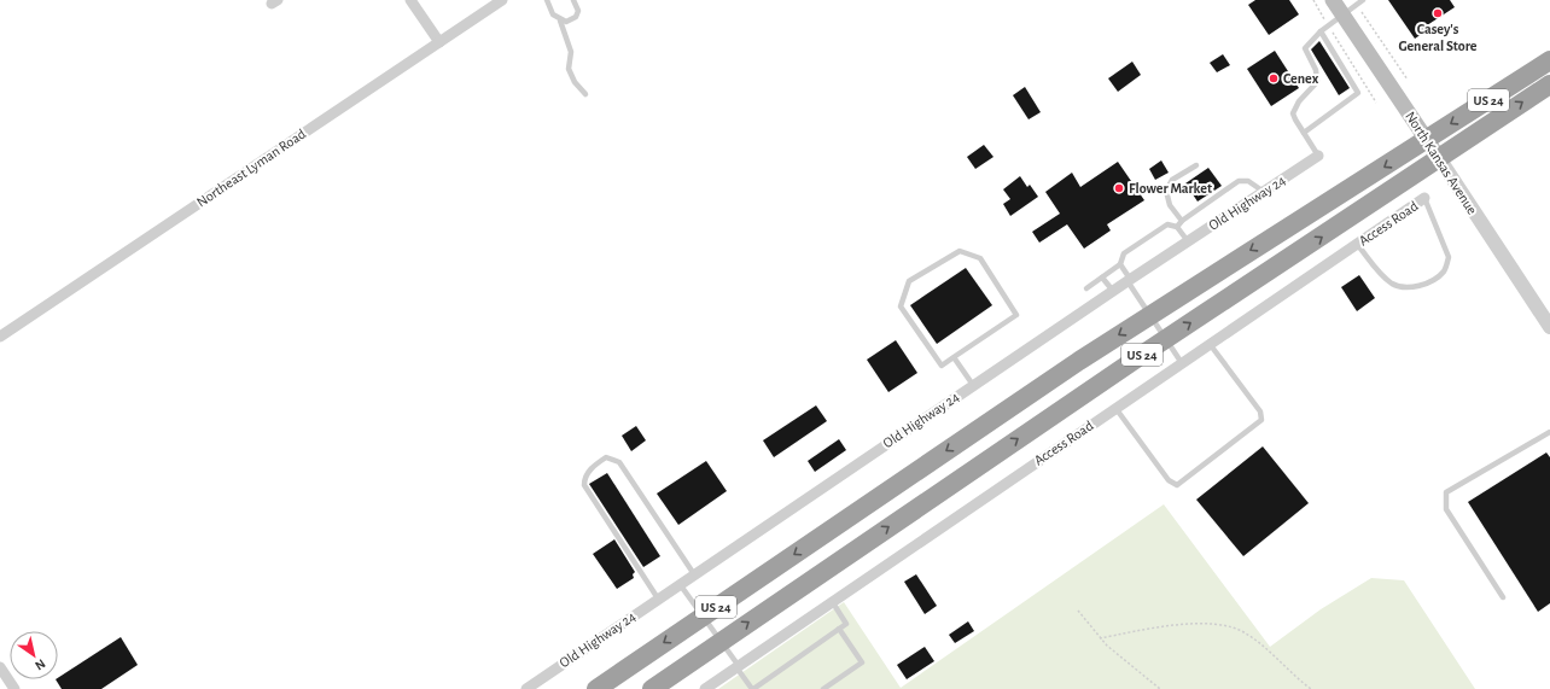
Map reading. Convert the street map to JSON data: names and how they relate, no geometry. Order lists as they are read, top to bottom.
{
  "streets": {
    "highway": ["US 24"],
    "main road": ["North Kansas Avenue"],
    "street": ["Northeast Lyman Road", "Old Highway 24", "Access Road"]
  },
  "crossings": [
    ["US 24", "North Kansas Avenue"]
  ],
  "places": ["Casey's General Store", "Cenex", "Flower Market"],
  "north": "bottom right"
}
